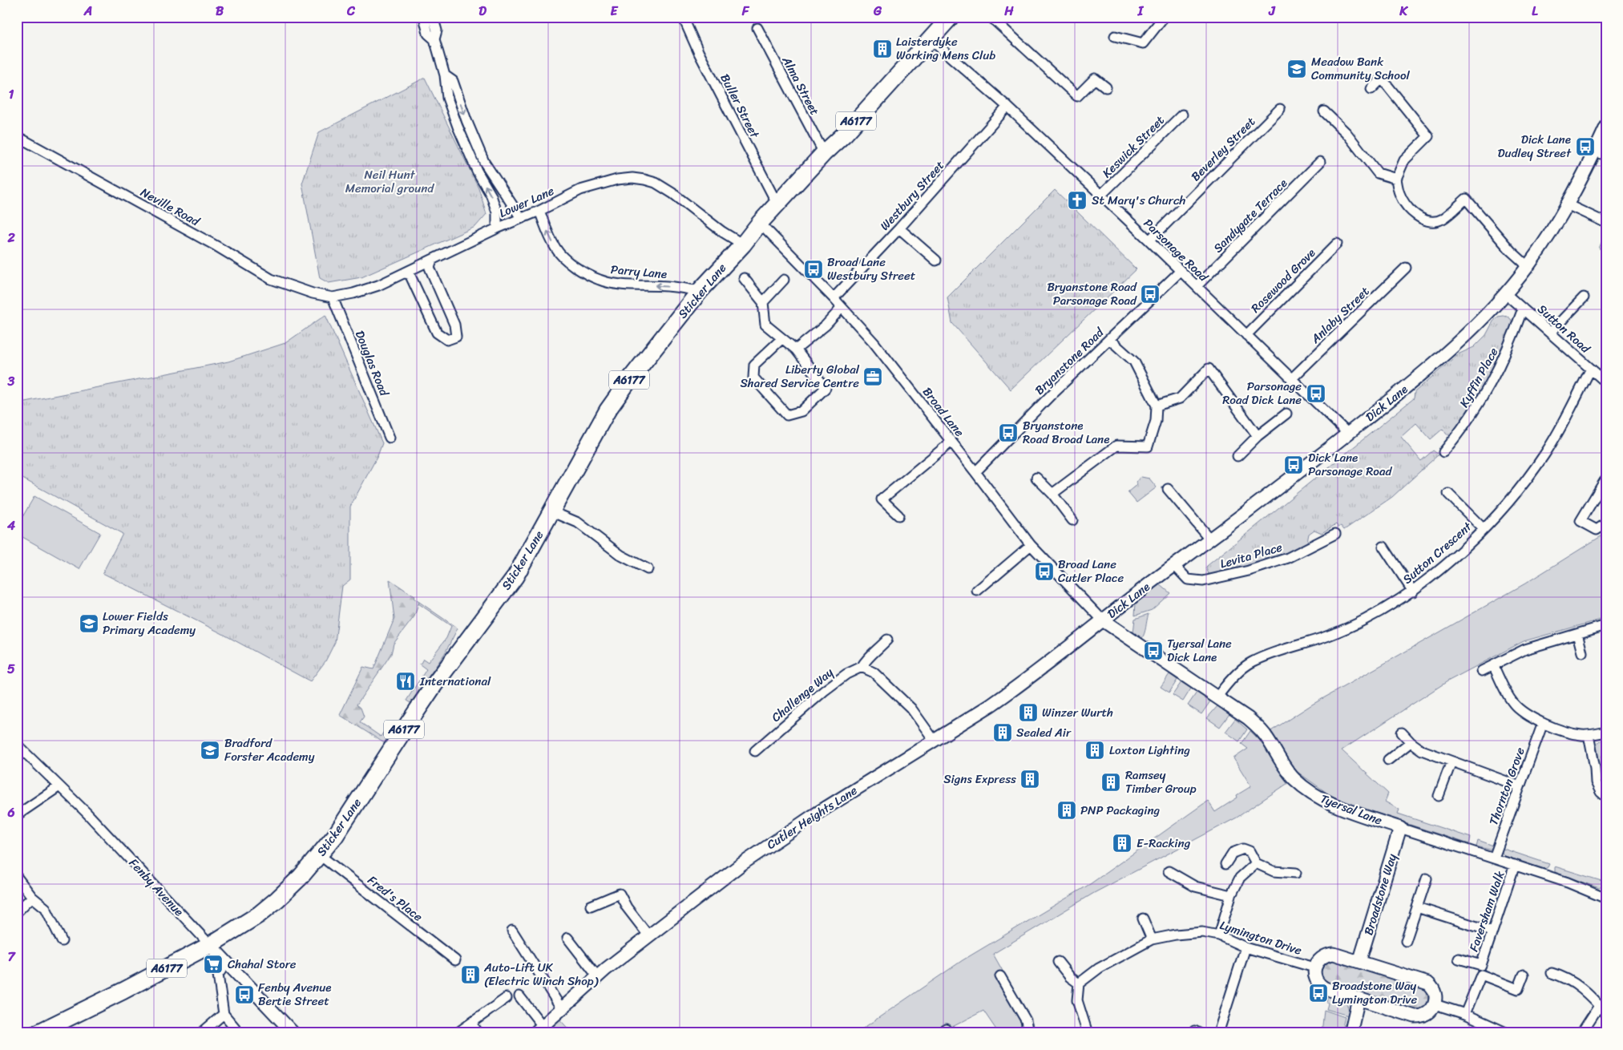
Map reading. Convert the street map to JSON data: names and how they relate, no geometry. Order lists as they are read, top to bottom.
{
  "streets": {
    "highway": ["A6177", "Sticker Lane"],
    "street": [
      "Alma Street",
      "Buller Street",
      "Keswick Street",
      "Beverley Street",
      "Westbury Street",
      "Lower Lane",
      "Neville Road",
      "Sandygate Terrace",
      "Parsonage Road",
      "Parry Lane",
      "Rosewood Grove",
      "Anlaby Street",
      "Sutton Road",
      "Bryanstone Road",
      "Douglas Road",
      "Kyffin Place",
      "Dick Lane",
      "Broad Lane",
      "Sutton Crescent",
      "Levita Place",
      "Challenge Way",
      "Thornton Grove",
      "Tyersal Lane",
      "Cutler Heights Lane",
      "Fenby Avenue",
      "Broadstone Way",
      "Fred's Place",
      "Faversham Walk",
      "Lymington Drive"
    ]
  },
  "crossings": [
    ["Alma Street", "Sticker Lane"],
    ["Buller Street", "Sticker Lane"],
    ["Keswick Street", "Parsonage Road"],
    ["Beverley Street", "Parsonage Road"],
    ["Westbury Street", "Parsonage Road"],
    ["Westbury Street", "Broad Lane"],
    ["Lower Lane", "Neville Road"],
    ["Lower Lane", "Parry Lane"],
    ["Lower Lane", "Sticker Lane"],
    ["Lower Lane", "Douglas Road"],
    ["Sandygate Terrace", "Parsonage Road"],
    ["Parsonage Road", "Rosewood Grove"],
    ["Parsonage Road", "Sticker Lane"],
    ["Parsonage Road", "Anlaby Street"],
    ["Parsonage Road", "Bryanstone Road"],
    ["Parsonage Road", "Dick Lane"],
    ["Parry Lane", "Sticker Lane"],
    ["Sticker Lane", "Broad Lane"],
    ["Sticker Lane", "Fenby Avenue"],
    ["Sticker Lane", "Fred's Place"],
    ["Sutton Road", "Kyffin Place"],
    ["Sutton Road", "Dick Lane"],
    ["Sutton Road", "Sutton Crescent"],
    ["Bryanstone Road", "Broad Lane"],
    ["Dick Lane", "Broad Lane"],
    ["Dick Lane", "Levita Place"],
    ["Dick Lane", "Tyersal Lane"],
    ["Dick Lane", "Cutler Heights Lane"],
    ["Broad Lane", "Tyersal Lane"],
    ["Broad Lane", "Cutler Heights Lane"],
    ["Sutton Crescent", "Tyersal Lane"],
    ["Thornton Grove", "Tyersal Lane"],
    ["Tyersal Lane", "Cutler Heights Lane"],
    ["Tyersal Lane", "Broadstone Way"],
    ["Tyersal Lane", "Faversham Walk"]
  ],
  "one_way": ["Parry Lane"],
  "parks": ["Neil Hunt Memorial ground"],
  "places": {
    "building": [
      "Laisterdyke Working Mens Club",
      "Winzer Wurth",
      "Sealed Air",
      "Loxton Lighting",
      "Signs Express",
      "Ramsey Timber Group",
      "PNP Packaging",
      "E-Racking",
      "Auto-Lift UK (Electric Winch Shop)"
    ],
    "school or university": ["Meadow Bank Community School", "Lower Fields Primary Academy", "Bradford Forster Academy"],
    "bus stop": [
      "Dick Lane Dudley Street",
      "Broad Lane Westbury Street",
      "Bryanstone Road Parsonage Road",
      "Parsonage Road Dick Lane",
      "Bryanstone Road Broad Lane",
      "Dick Lane Parsonage Road",
      "Broad Lane Cutler Place",
      "Tyersal Lane Dick Lane",
      "Broadstone Way Lymington Drive",
      "Fenby Avenue Bertie Street"
    ],
    "church": ["St Mary's Church"],
    "office": ["Liberty Global Shared Service Centre"],
    "restaurant": ["International"],
    "supermarket": ["Chahal Store"]
  },
  "grid": {
    "columns": [
      "A",
      "B",
      "C",
      "D",
      "E",
      "F",
      "G",
      "H",
      "I",
      "J",
      "K",
      "L"
    ],
    "rows": [
      "1",
      "2",
      "3",
      "4",
      "5",
      "6",
      "7"
    ]
  }
}
